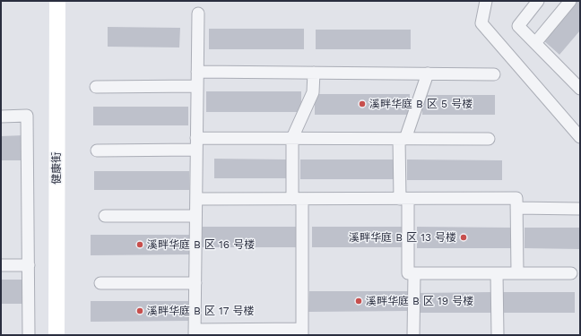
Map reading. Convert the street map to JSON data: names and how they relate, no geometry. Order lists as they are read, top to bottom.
{
  "streets": {
    "street": ["健康街"]
  },
  "places": [
    "溪畔华庭 B 区 5 号楼",
    "溪畔华庭 B 区 13 号楼",
    "溪畔华庭 B 区 16 号楼",
    "溪畔华庭 B 区 19 号楼",
    "溪畔华庭 B 区 17 号楼"
  ]
}
